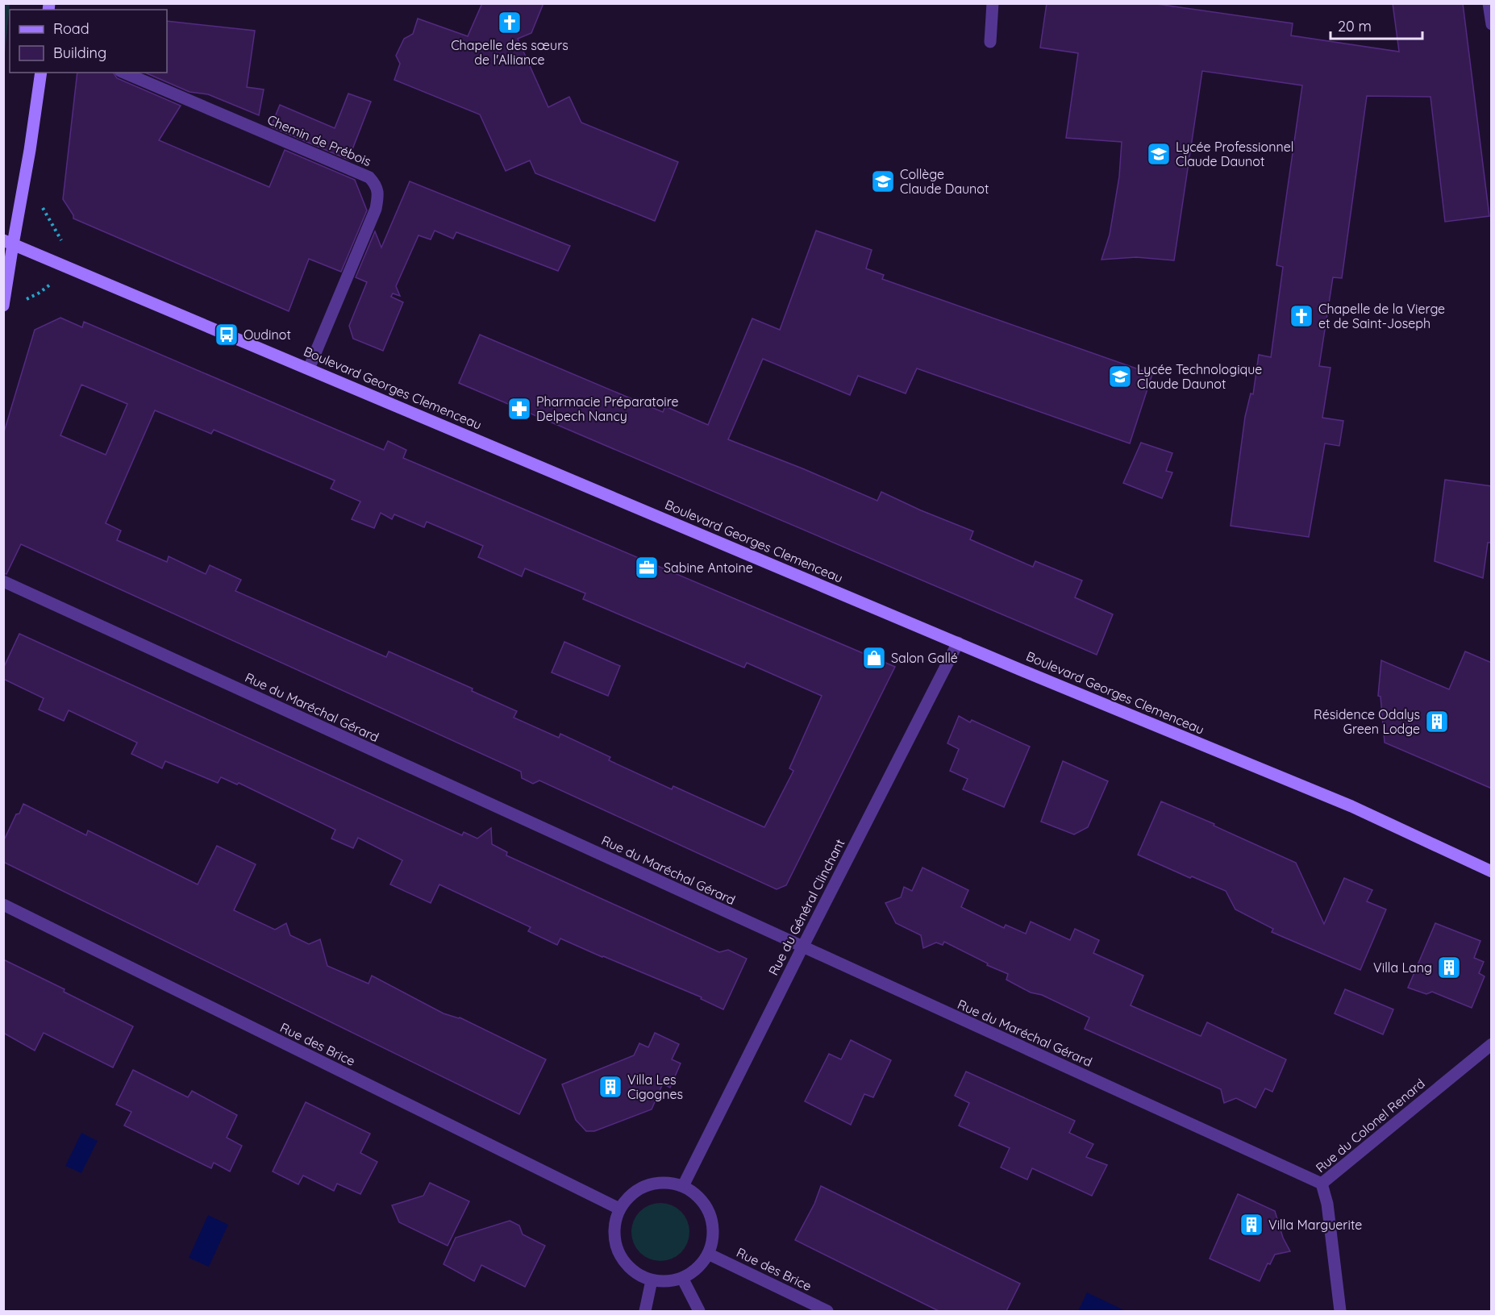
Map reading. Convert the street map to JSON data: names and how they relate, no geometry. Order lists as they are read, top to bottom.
{
  "streets": {
    "main road": ["Boulevard Georges Clemenceau"],
    "street": [
      "Chemin de Prébois",
      "Rue du Maréchal Gérard",
      "Rue du Général Clinchant",
      "Rue des Brice",
      "Rue du Colonel Renard"
    ]
  },
  "crossings": [
    ["Chemin de Prébois", "Boulevard Georges Clemenceau"],
    ["Boulevard Georges Clemenceau", "Rue du Général Clinchant"],
    ["Rue du Maréchal Gérard", "Rue du Général Clinchant"],
    ["Rue du Maréchal Gérard", "Rue du Colonel Renard"],
    ["Rue du Général Clinchant", "Rue des Brice"]
  ],
  "places": {
    "church": ["Chapelle des sœurs de l'Alliance", "Chapelle de la Vierge et de Saint-Joseph"],
    "school or university": ["Lycée Professionnel Claude Daunot", "Collège Claude Daunot", "Lycée Technologique Claude Daunot"],
    "bus stop": ["Oudinot"],
    "pharmacy": ["Pharmacie Préparatoire Delpech Nancy"],
    "office": ["Sabine Antoine"],
    "shop": ["Salon Gallé"],
    "building": [
      "Résidence Odalys Green Lodge",
      "Villa Lang",
      "Villa Les Cigognes",
      "Villa Marguerite"
    ]
  },
  "legend": ["Road", "Building"],
  "scale_bar": "20 m"
}
